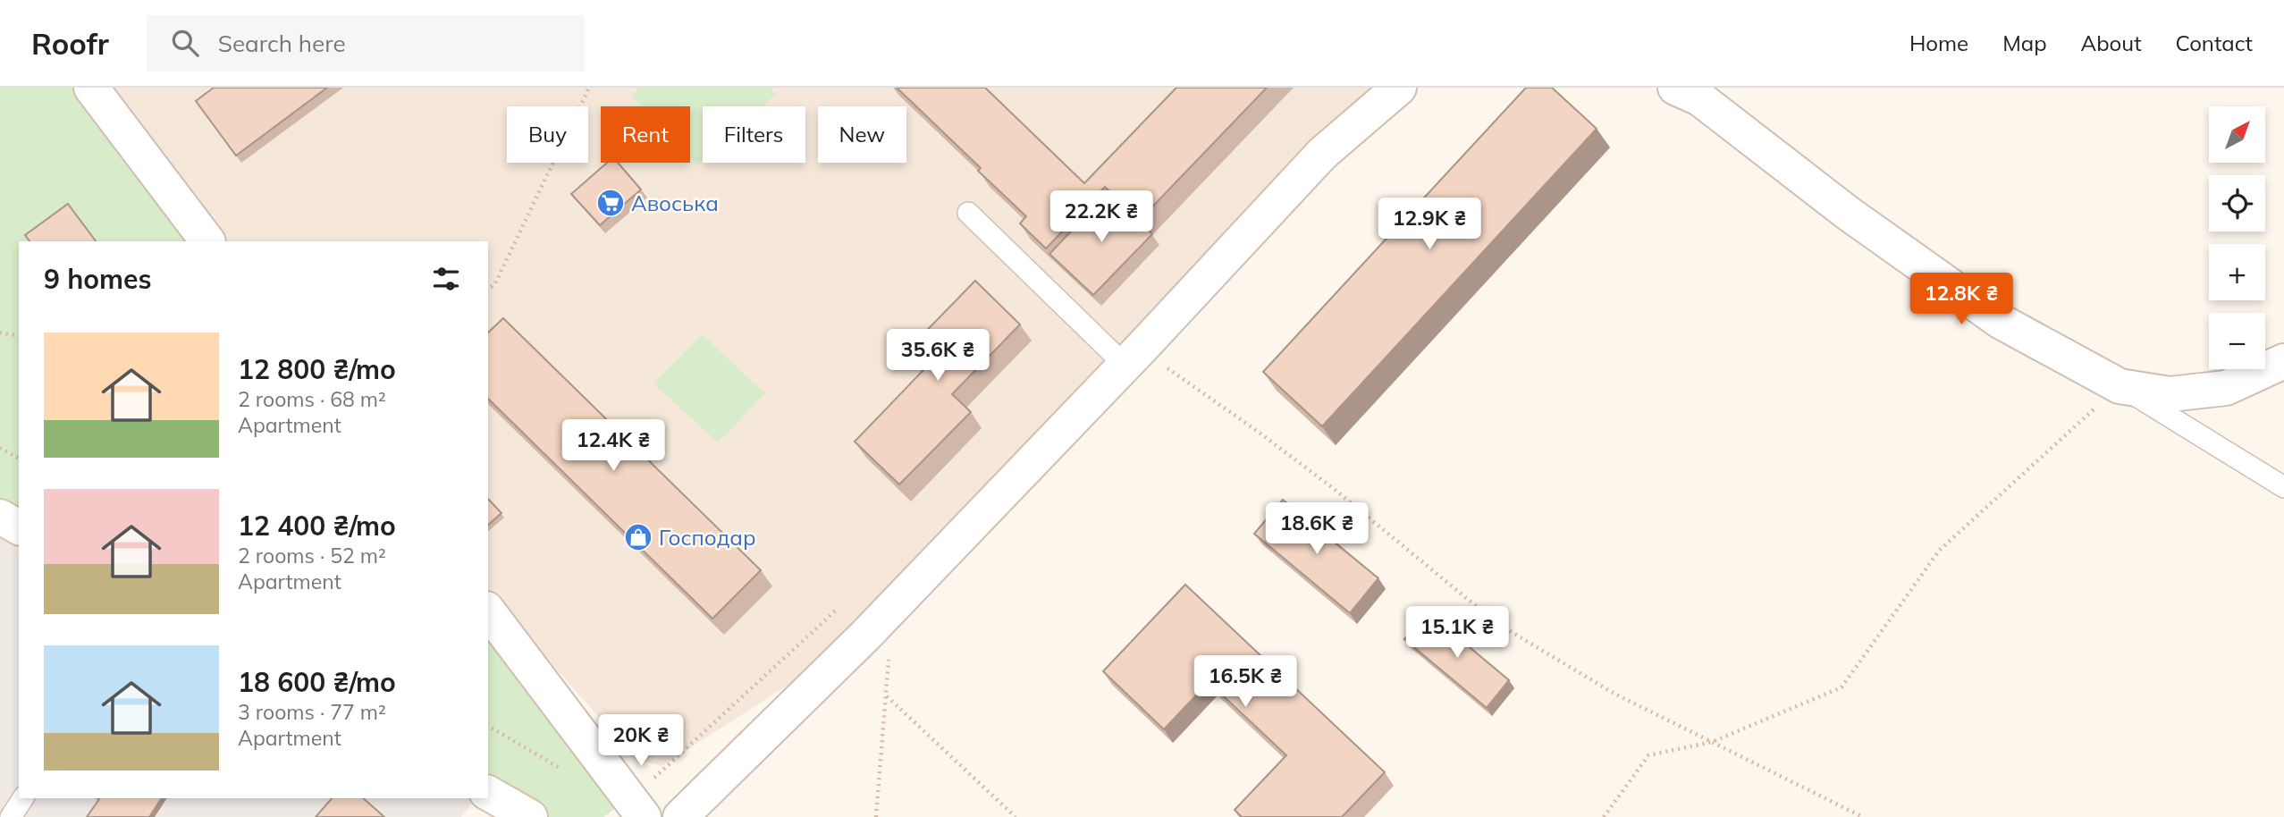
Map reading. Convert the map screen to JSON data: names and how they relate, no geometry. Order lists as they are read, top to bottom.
{
  "places": {
    "supermarket": ["Авоська"],
    "shop": ["Господар"]
  },
  "north": "top right",
  "page": {
    "header": "Roofr",
    "search": "Search here",
    "nav": [
      "Home",
      "Map",
      "About",
      "Contact"
    ],
    "map_buttons": ["+", "−"],
    "chip": [
      "Buy",
      "Rent",
      "Filters",
      "New"
    ],
    "price": [
      "22.2K ₴",
      "12.9K ₴",
      "12.8K ₴",
      "35.6K ₴",
      "12.4K ₴",
      "18.6K ₴",
      "15.1K ₴",
      "16.5K ₴",
      "20K ₴"
    ],
    "heading": "9 homes",
    "list": [
      {
        "name": "12 800 ₴/mo",
        "note": "2 rooms · 68 m² · Apartment"
      },
      {
        "name": "12 400 ₴/mo",
        "note": "2 rooms · 52 m² · Apartment"
      },
      {
        "name": "18 600 ₴/mo",
        "note": "3 rooms · 77 m² · Apartment"
      }
    ]
  }
}
